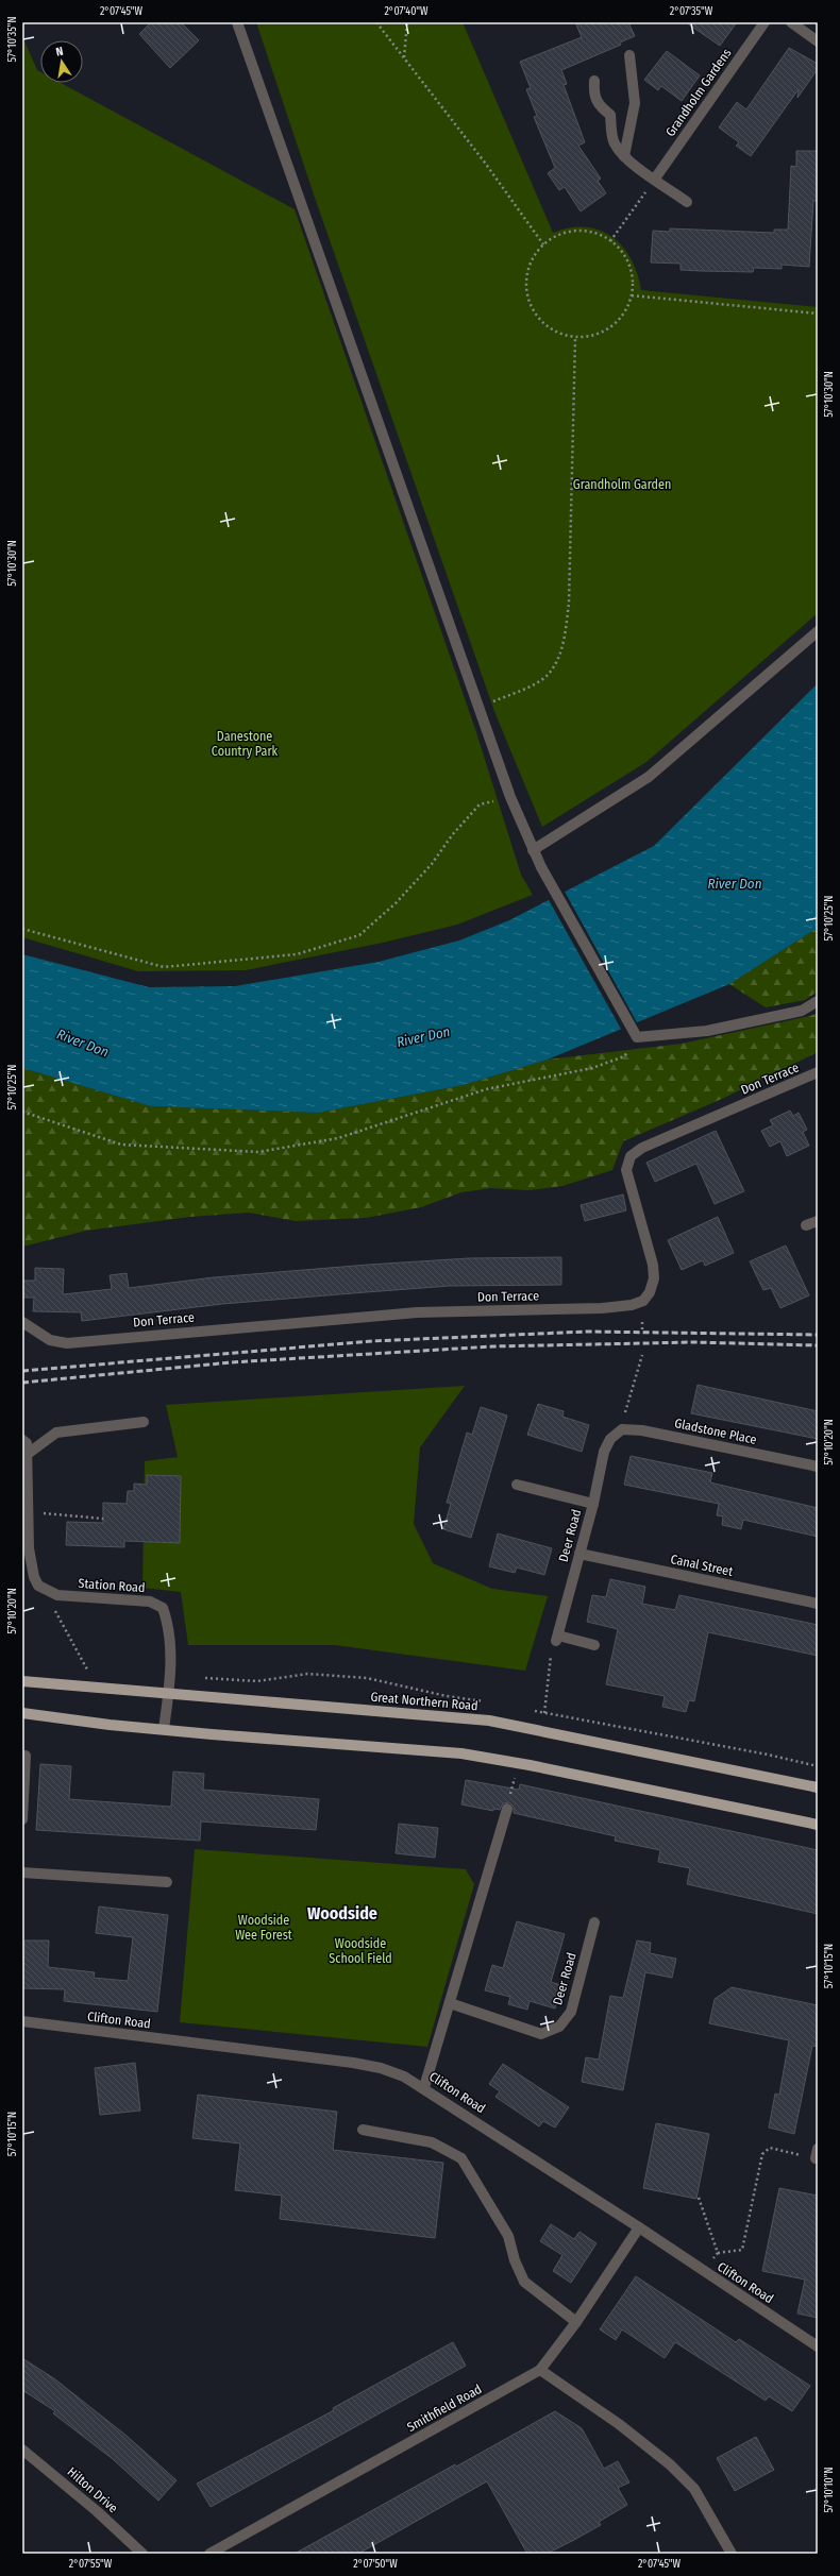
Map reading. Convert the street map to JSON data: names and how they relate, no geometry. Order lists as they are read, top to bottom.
{
  "streets": {
    "main road": ["Great Northern Road"],
    "street": [
      "Grandholm Gardens",
      "Don Terrace",
      "Gladstone Place",
      "Deer Road",
      "Canal Street",
      "Station Road",
      "Clifton Road",
      "Smithfield Road",
      "Hilton Drive"
    ]
  },
  "crossings": [
    ["Gladstone Place", "Deer Road"],
    ["Deer Road", "Canal Street"],
    ["Station Road", "Great Northern Road"],
    ["Clifton Road", "Smithfield Road"]
  ],
  "districts": ["Woodside"],
  "water": ["River Don"],
  "parks": [
    "Grandholm Garden",
    "Danestone Country Park",
    "Woodside Wee Forest",
    "Woodside School Field"
  ],
  "north": "top",
  "coordinates": [
    "2°07'45\"W",
    "2°07'40\"W",
    "2°07'35\"W",
    "57°10'35\"N",
    "57°10'30\"N",
    "57°10'25\"N",
    "57°10'20\"N",
    "57°10'15\"N",
    "57°10'10\"N",
    "2°07'55\"W",
    "2°07'50\"W"
  ]
}
